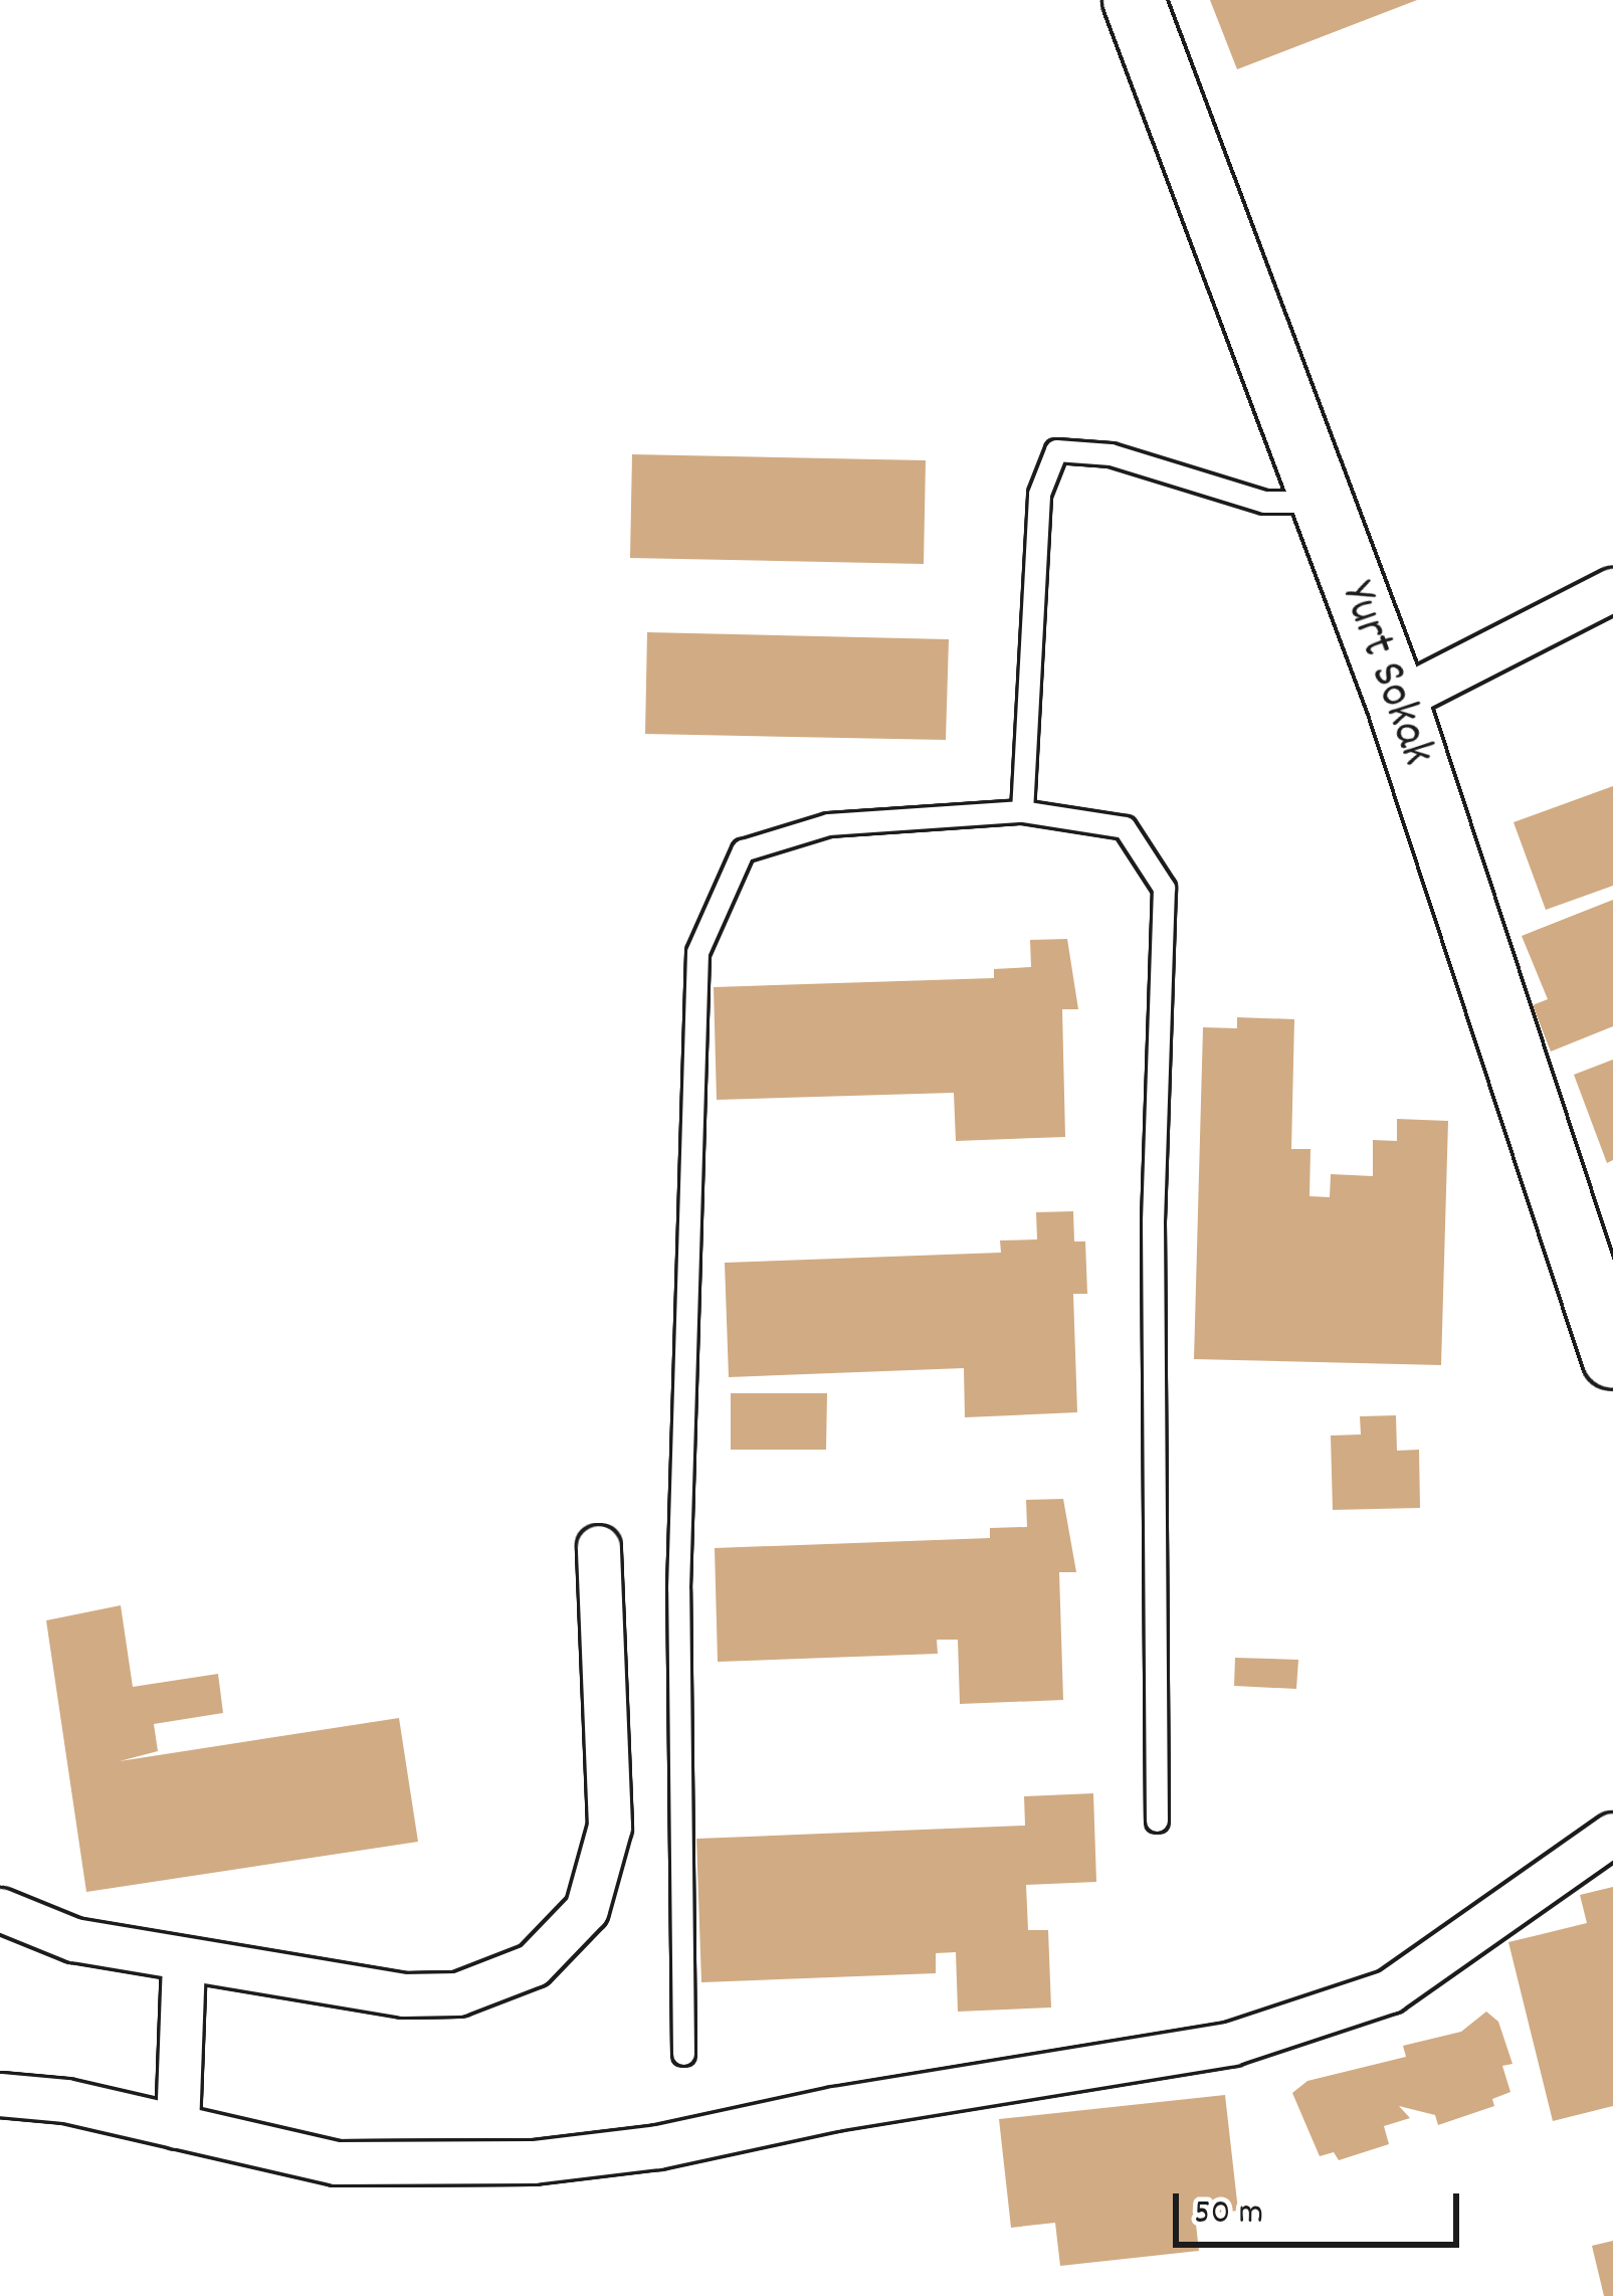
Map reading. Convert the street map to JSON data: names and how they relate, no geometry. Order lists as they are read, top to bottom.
{
  "streets": {
    "street": ["Yurt Sokak"]
  },
  "scale_bar": "50 m"
}
